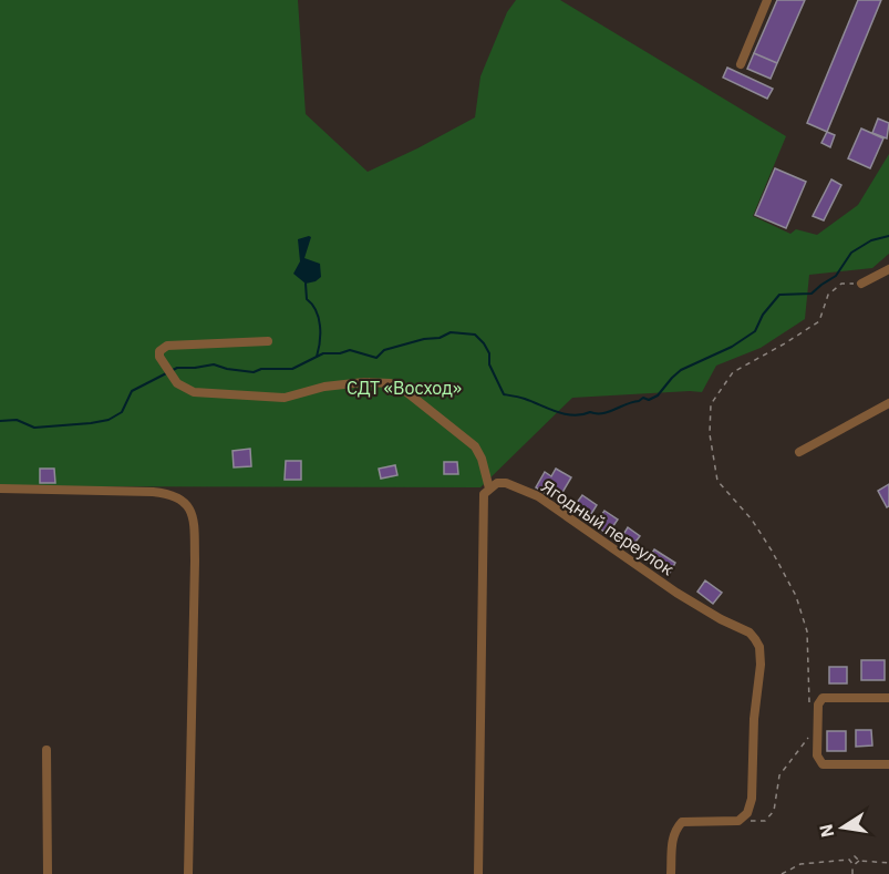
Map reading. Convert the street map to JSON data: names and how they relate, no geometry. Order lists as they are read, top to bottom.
{
  "streets": {
    "street": ["Ягодный переулок"]
  },
  "parks": ["СДТ «Восход»"],
  "north": "left"
}
